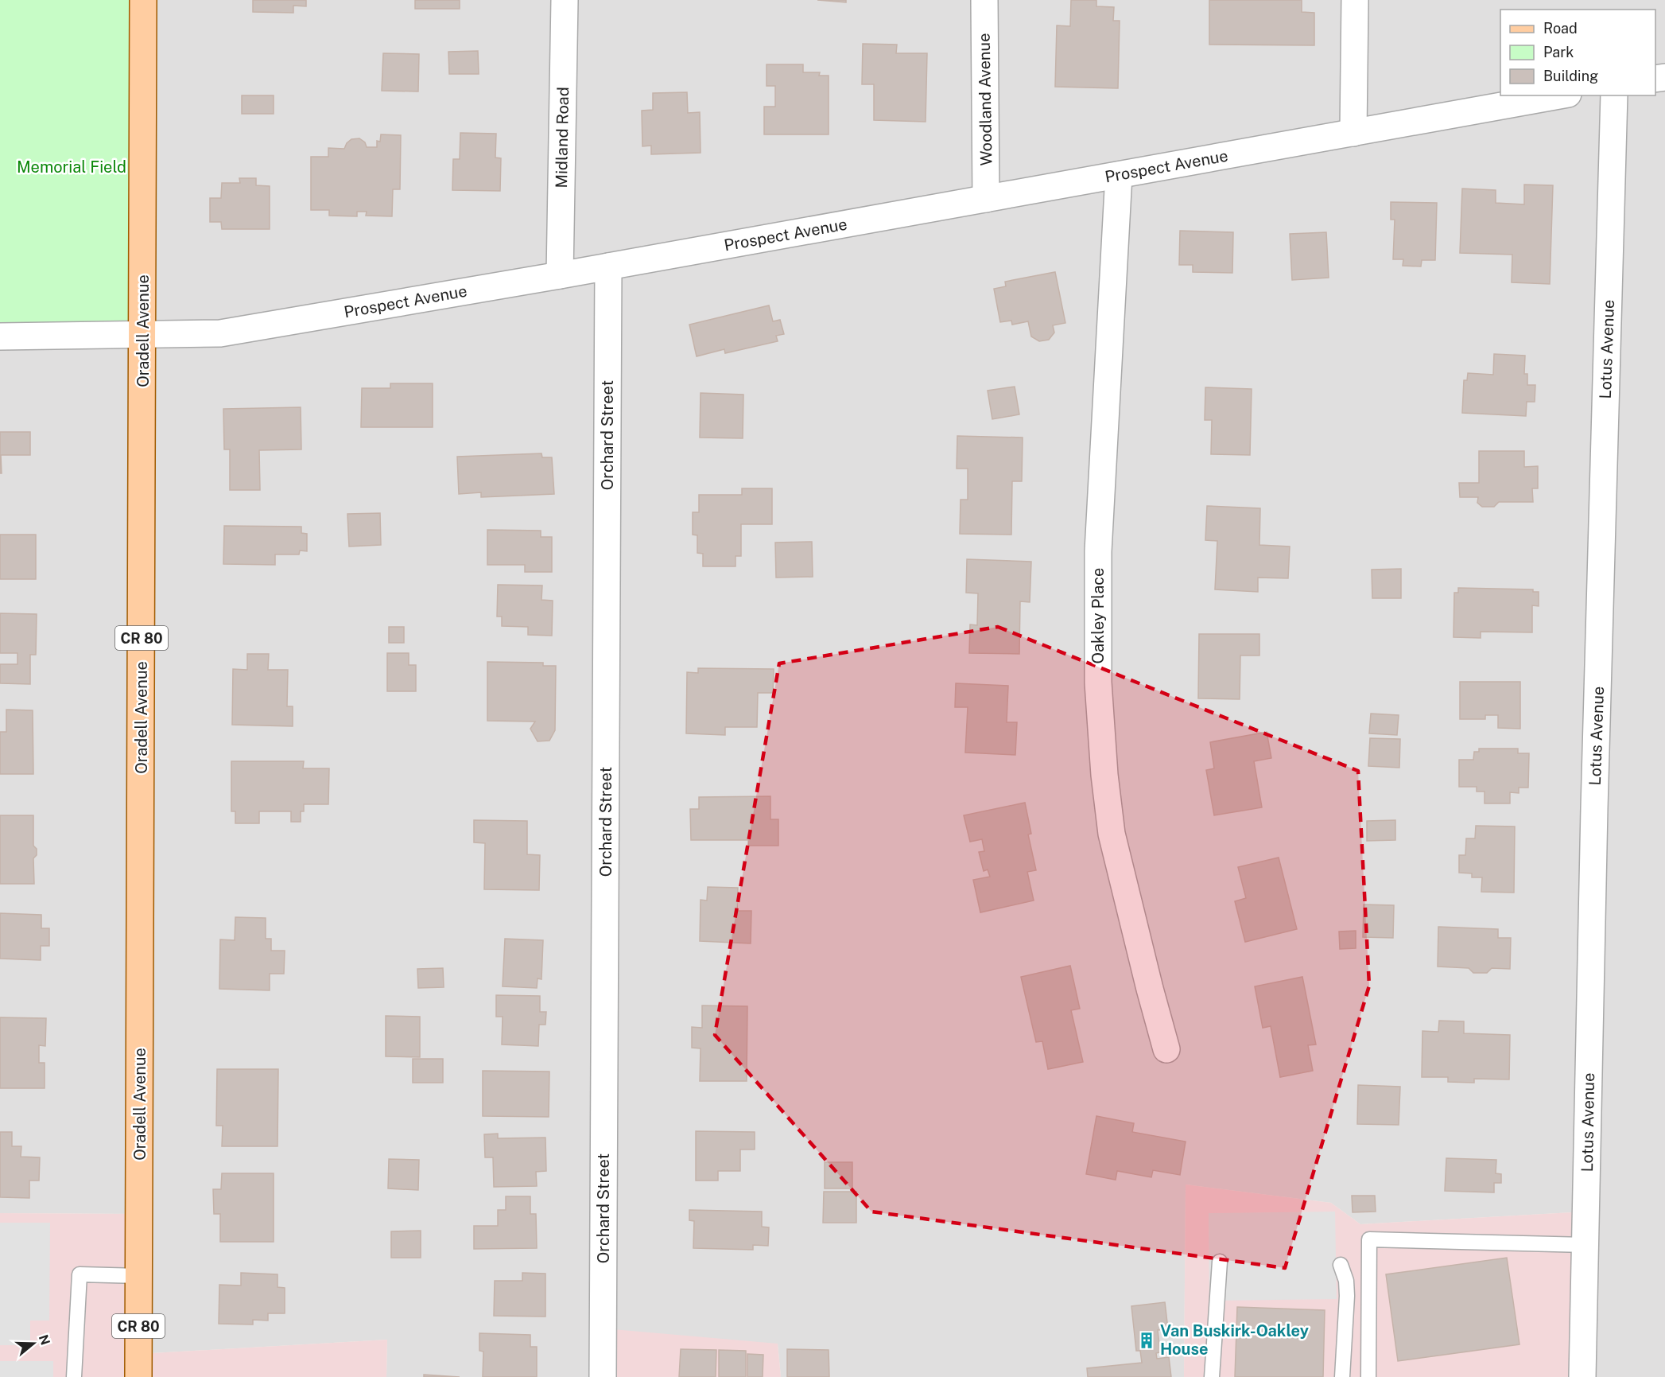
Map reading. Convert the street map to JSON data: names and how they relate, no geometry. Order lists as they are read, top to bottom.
{
  "streets": {
    "main road": ["Oradell Avenue", "CR 80"],
    "street": [
      "Woodland Avenue",
      "Midland Road",
      "Prospect Avenue",
      "Lotus Avenue",
      "Orchard Street",
      "Oakley Place"
    ]
  },
  "crossings": [
    ["Woodland Avenue", "Prospect Avenue"],
    ["Midland Road", "Prospect Avenue"],
    ["Prospect Avenue", "Oradell Avenue"],
    ["Prospect Avenue", "Orchard Street"],
    ["Prospect Avenue", "Oakley Place"]
  ],
  "parks": ["Memorial Field"],
  "places": {
    "building": ["Van Buskirk-Oakley House"]
  },
  "legend": ["Road", "Park", "Building"],
  "north": "right"
}
